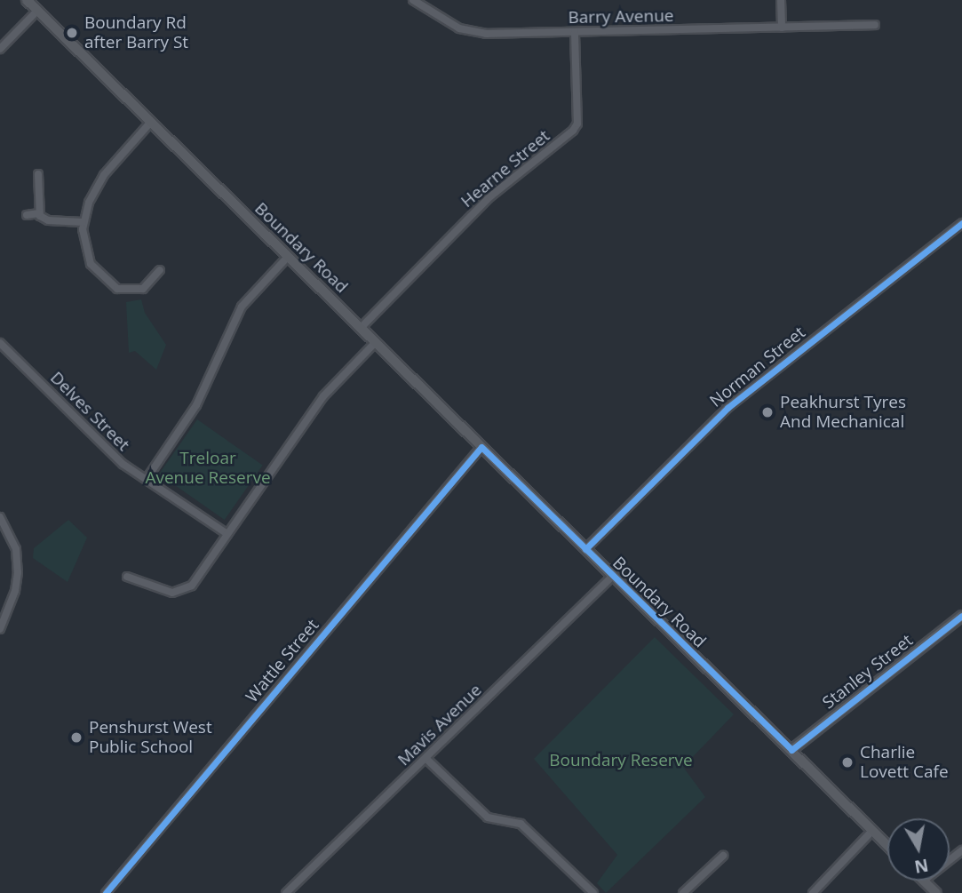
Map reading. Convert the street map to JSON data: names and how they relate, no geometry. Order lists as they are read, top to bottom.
{
  "streets": {
    "main road": ["Boundary Road", "Stanley Street"],
    "street": [
      "Barry Avenue",
      "Hearne Street",
      "Norman Street",
      "Delves Street",
      "Wattle Street",
      "Mavis Avenue"
    ]
  },
  "crossings": [
    ["Barry Avenue", "Hearne Street"],
    ["Hearne Street", "Boundary Road"],
    ["Boundary Road", "Norman Street"],
    ["Boundary Road", "Wattle Street"],
    ["Boundary Road", "Stanley Street"],
    ["Boundary Road", "Mavis Avenue"]
  ],
  "parks": ["Treloar Avenue Reserve", "Boundary Reserve"],
  "places": [
    "Boundary Rd after Barry St",
    "Peakhurst Tyres And Mechanical",
    "Penshurst West Public School",
    "Charlie Lovett Cafe"
  ],
  "north": "bottom"
}
